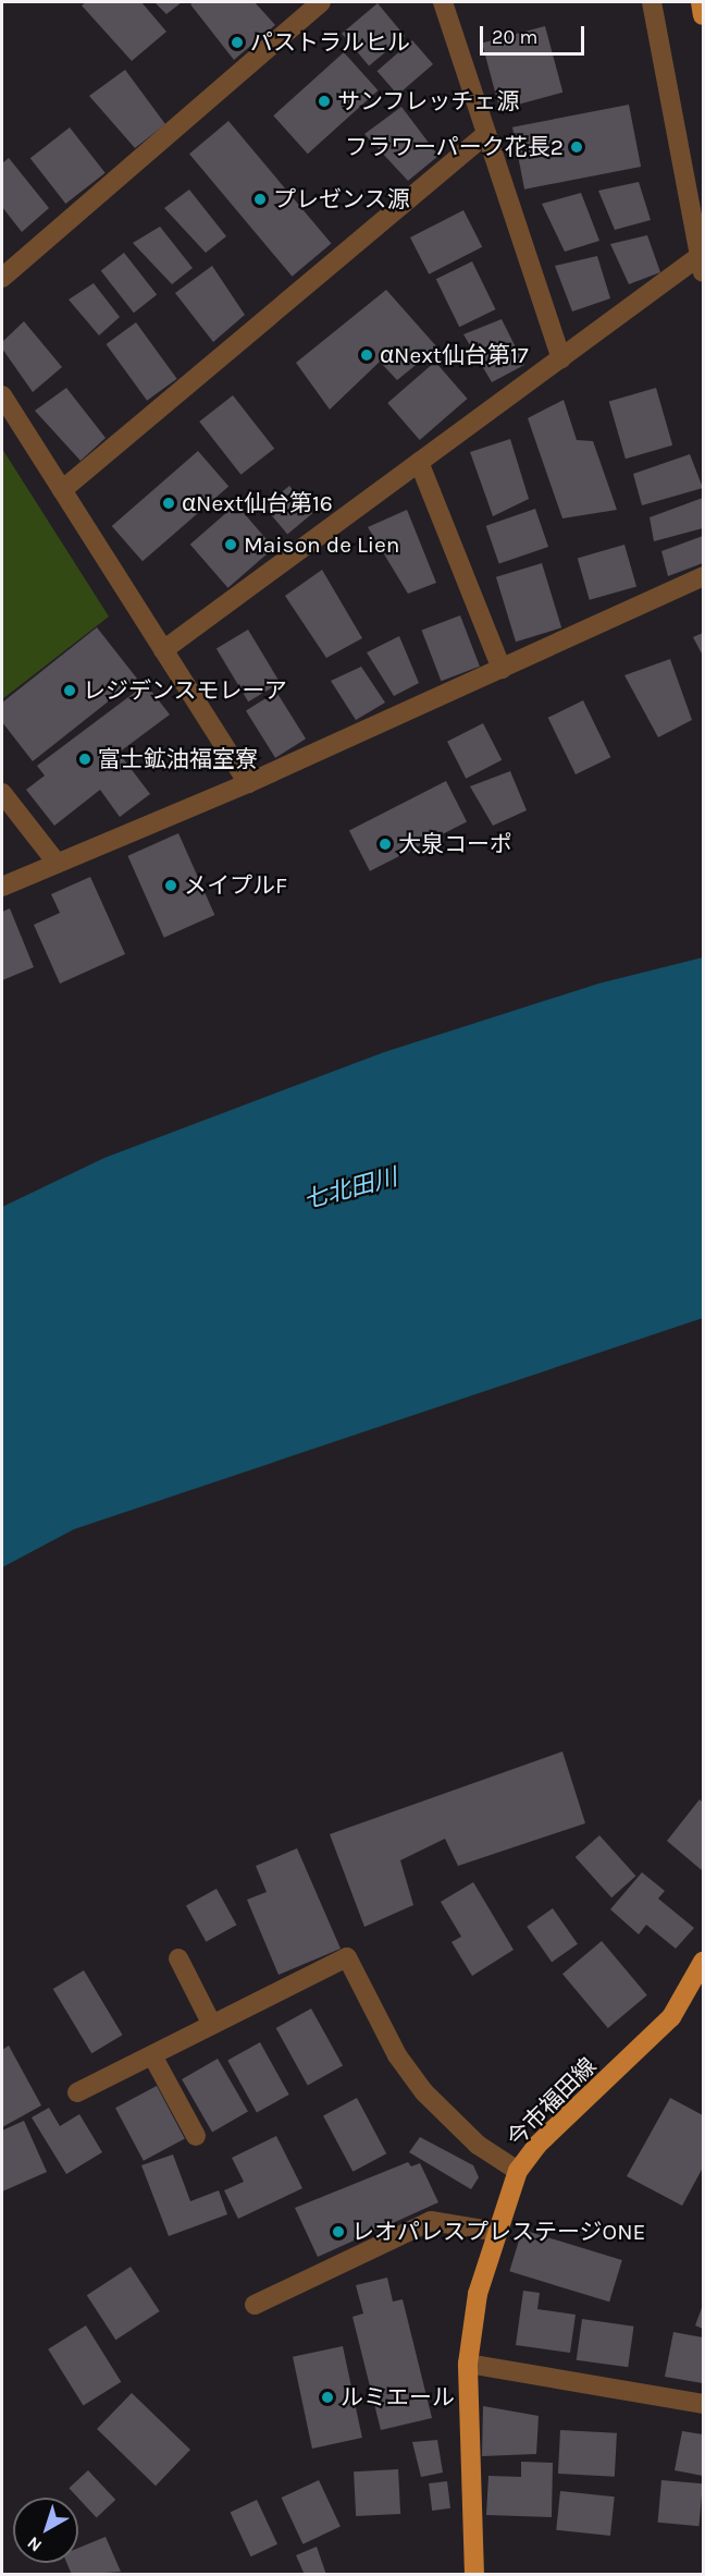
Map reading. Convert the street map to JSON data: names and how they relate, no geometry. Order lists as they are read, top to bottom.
{
  "streets": {
    "main road": ["今市福田線"]
  },
  "water": ["七北田川"],
  "places": [
    "パストラルヒル",
    "サンフレッチェ源",
    "フラワーパーク花長2",
    "プレゼンス源",
    "αNext仙台第17",
    "αNext仙台第16",
    "Maison de Lien",
    "レジデンスモレーア",
    "富士鉱油福室寮",
    "大泉コーポ",
    "メイプルF",
    "レオパレスプレステージONE",
    "ルミエール"
  ],
  "scale_bar": "20 m",
  "north": "bottom left"
}
